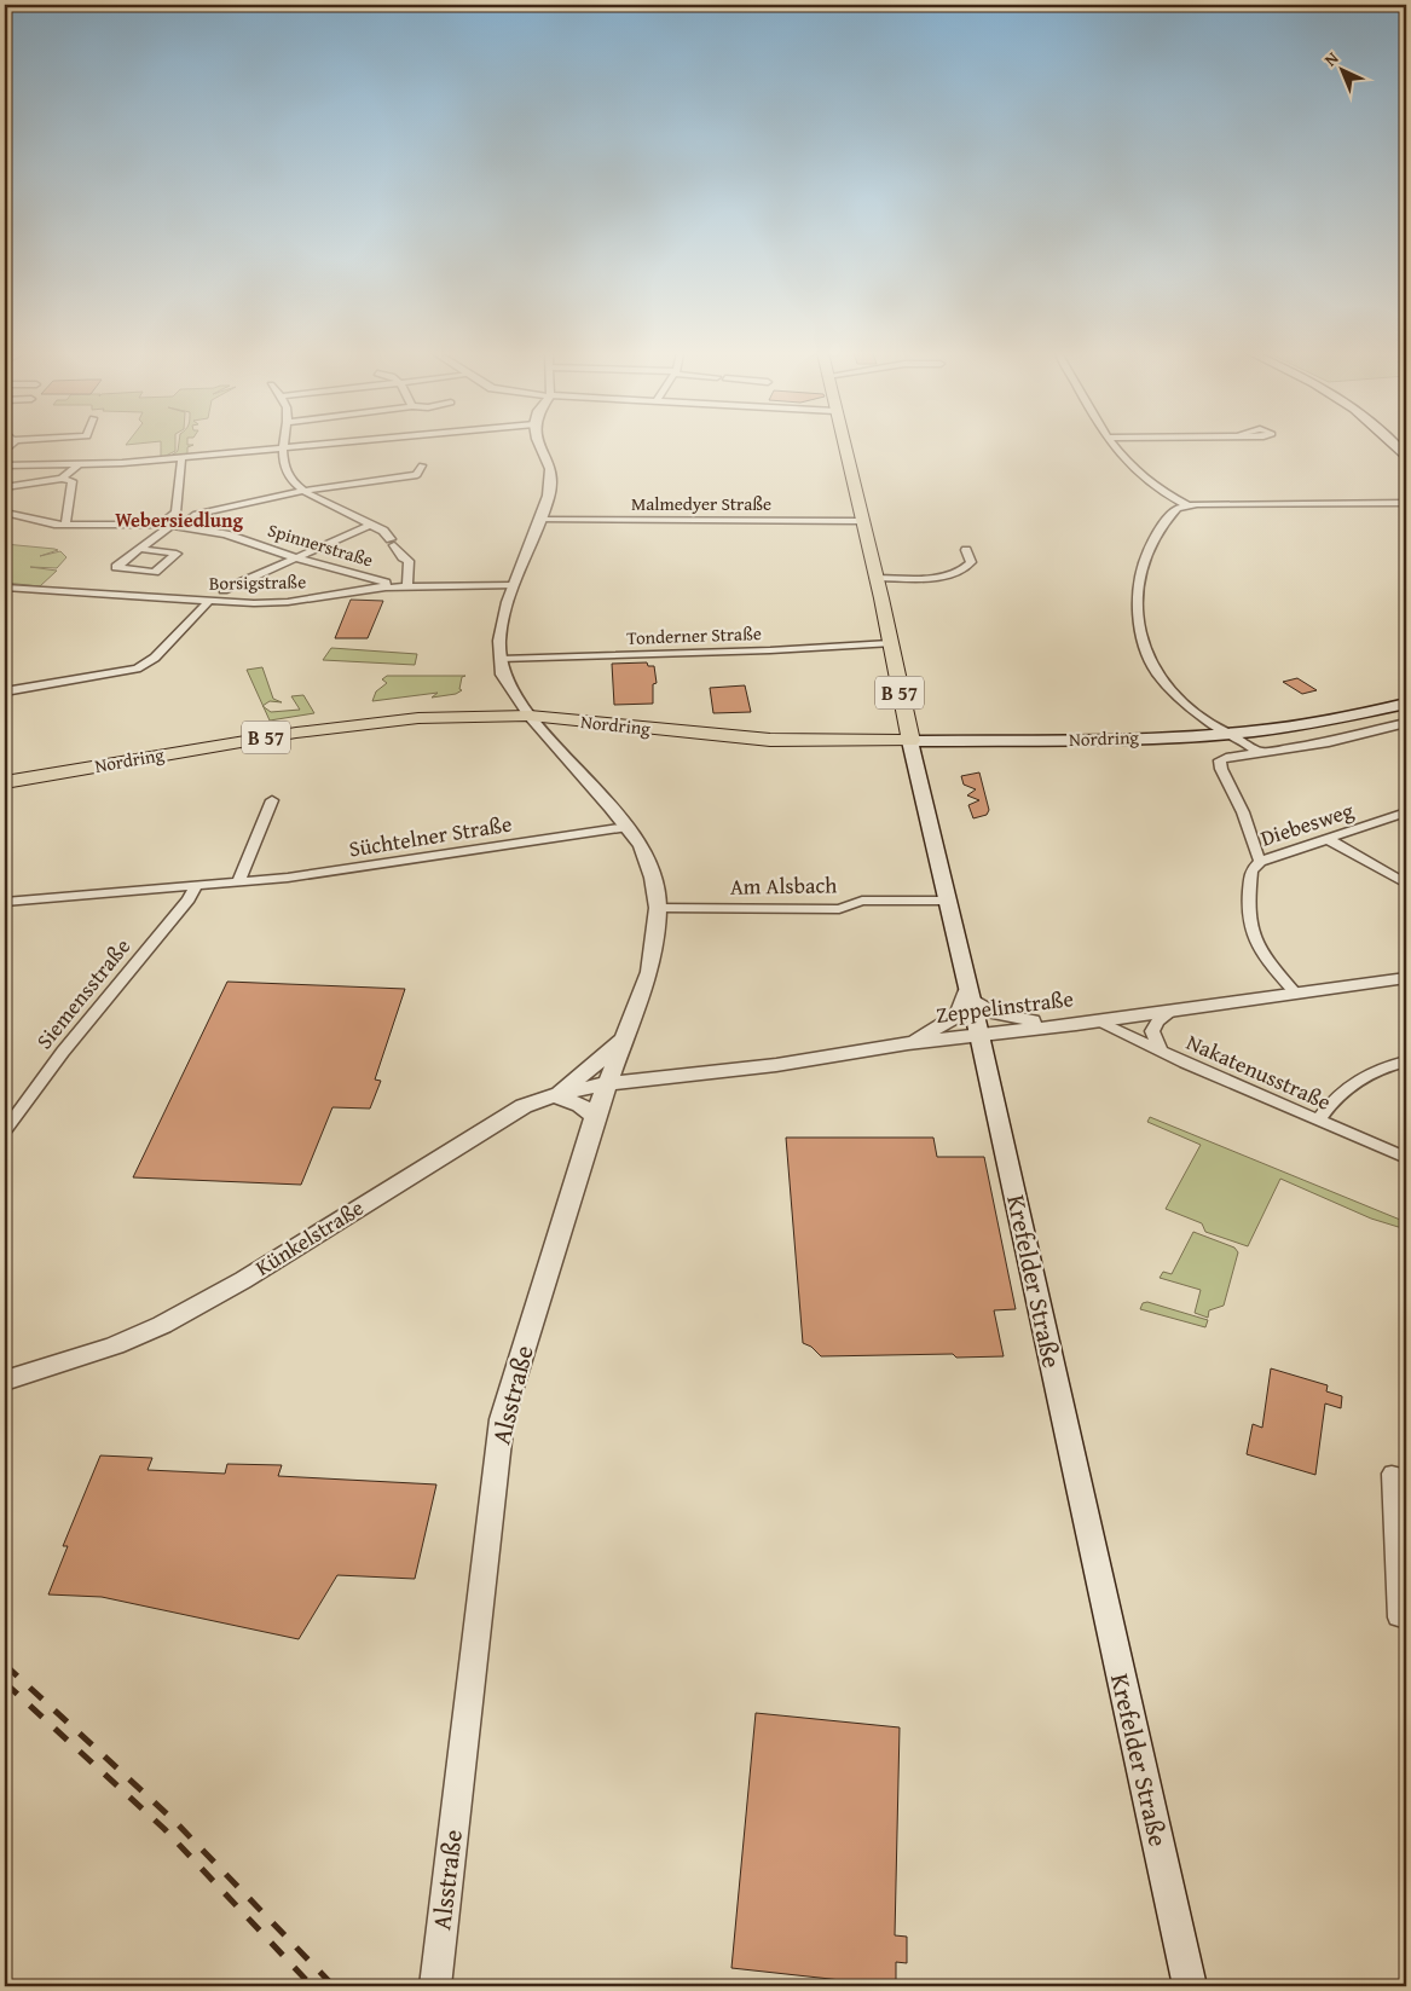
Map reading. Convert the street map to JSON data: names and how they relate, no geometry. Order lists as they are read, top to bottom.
{
  "streets": {
    "main road": ["B 57", "Nordring", "Krefelder Straße"],
    "street": [
      "Malmedyer Straße",
      "Spinnerstraße",
      "Borsigstraße",
      "Tonderner Straße",
      "Diebesweg",
      "Süchtelner Straße",
      "Am Alsbach",
      "Siemensstraße",
      "Zeppelinstraße",
      "Nakatenusstraße",
      "Künkelstraße",
      "Alsstraße"
    ]
  },
  "crossings": [
    ["Malmedyer Straße", "Krefelder Straße"],
    ["Spinnerstraße", "Borsigstraße"],
    ["Tonderner Straße", "Krefelder Straße"],
    ["Tonderner Straße", "Alsstraße"],
    ["Nordring", "Krefelder Straße"],
    ["Nordring", "Alsstraße"],
    ["Diebesweg", "Zeppelinstraße"],
    ["Süchtelner Straße", "Siemensstraße"],
    ["Süchtelner Straße", "Alsstraße"],
    ["Am Alsbach", "Krefelder Straße"],
    ["Am Alsbach", "Alsstraße"],
    ["Zeppelinstraße", "Nakatenusstraße"],
    ["Zeppelinstraße", "Künkelstraße"],
    ["Zeppelinstraße", "Krefelder Straße"],
    ["Zeppelinstraße", "Alsstraße"],
    ["Künkelstraße", "Alsstraße"]
  ],
  "districts": ["Webersiedlung"],
  "north": "top left"
}
